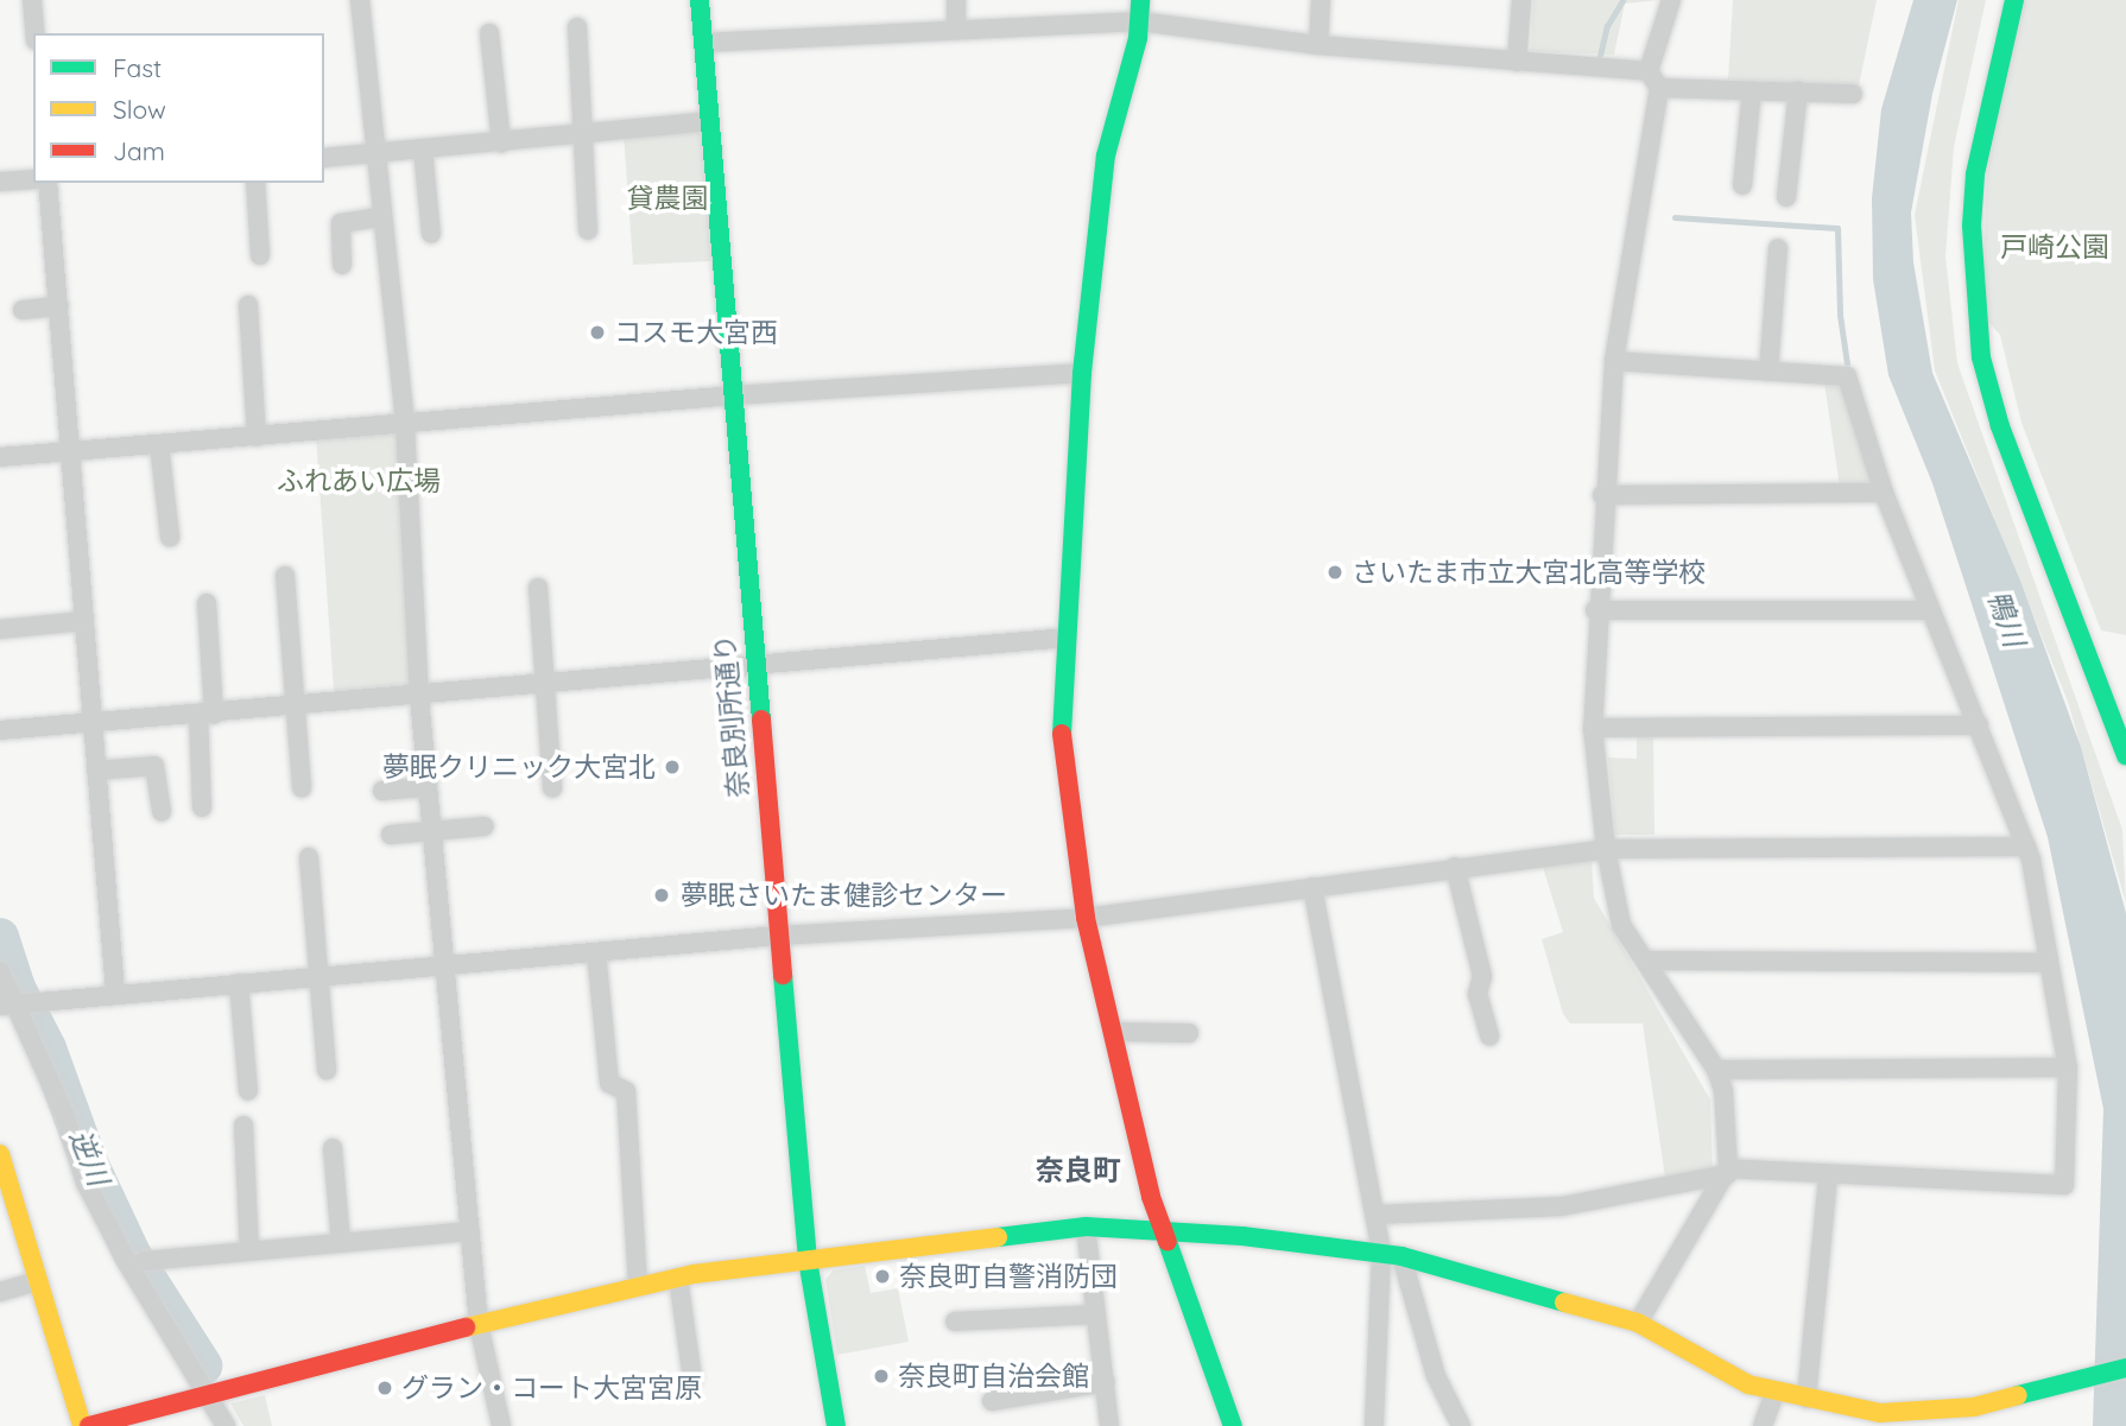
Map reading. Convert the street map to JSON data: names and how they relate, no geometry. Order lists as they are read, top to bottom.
{
  "streets": {
    "street": ["奈良別所通り"]
  },
  "districts": ["奈良町"],
  "water": ["鴨川", "逆川"],
  "parks": ["貸農園", "戸崎公園", "ふれあい広場"],
  "places": [
    "コスモ大宮西",
    "さいたま市立大宮北高等学校",
    "夢眠クリニック大宮北",
    "夢眠さいたま健診センター",
    "奈良町自警消防団",
    "奈良町自治会館",
    "グラン・コート大宮宮原"
  ],
  "legend": ["Fast", "Slow", "Jam"]
}
